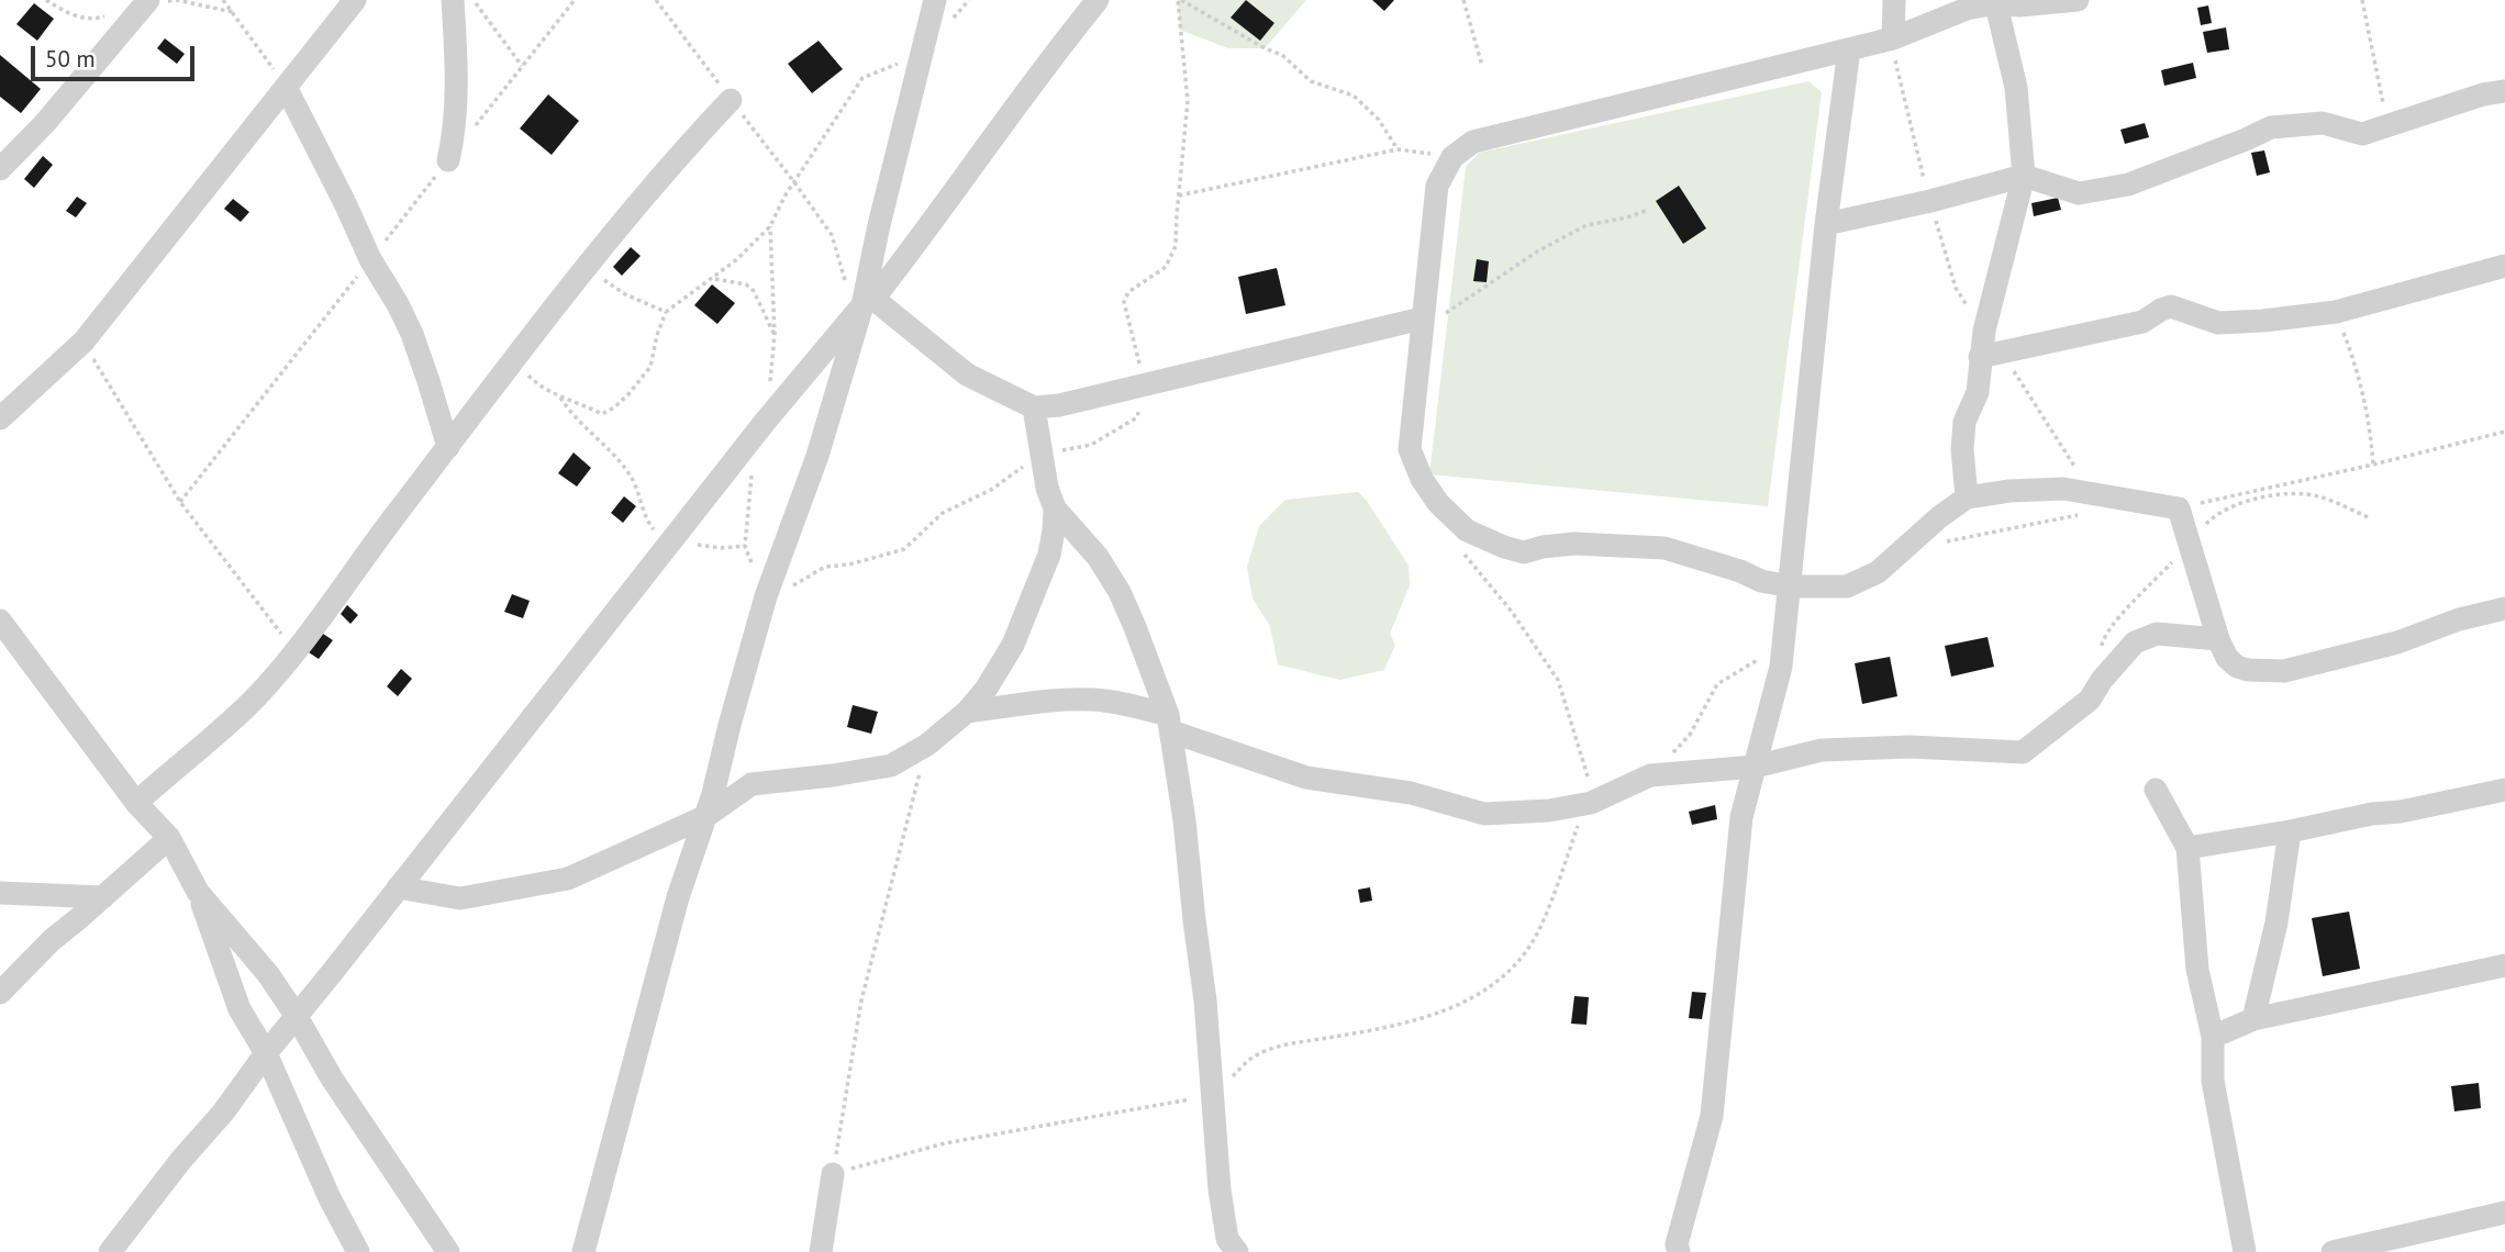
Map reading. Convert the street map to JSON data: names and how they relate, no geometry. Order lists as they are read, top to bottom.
{
  "scale_bar": "50 m"
}
